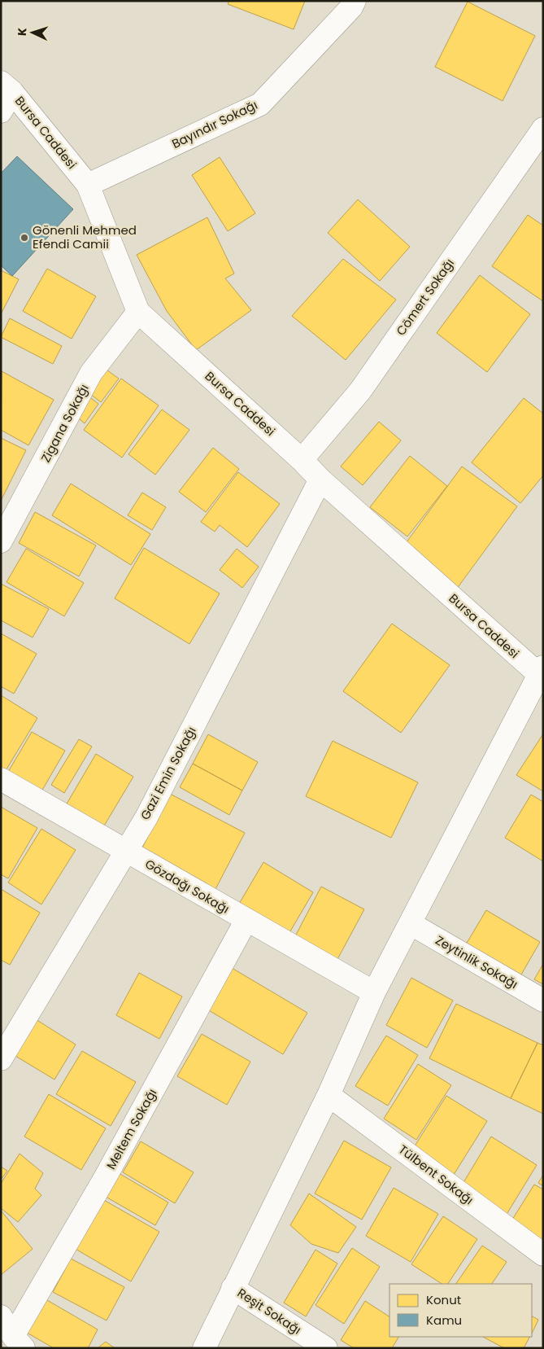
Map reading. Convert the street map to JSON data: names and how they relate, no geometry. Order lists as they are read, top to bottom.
{
  "streets": {
    "street": [
      "Bayındır Sokağı",
      "Bursa Caddesi",
      "Cömert Sokağı",
      "Zigana Sokağı",
      "Gazi Emin Sokağı",
      "Gözdağı Sokağı",
      "Zeytinlik Sokağı",
      "Meltem Sokağı",
      "Tülbent Sokağı",
      "Reşit Sokağı"
    ]
  },
  "crossings": [
    ["Bayındır Sokağı", "Bursa Caddesi"],
    ["Bursa Caddesi", "Cömert Sokağı"],
    ["Bursa Caddesi", "Zigana Sokağı"],
    ["Bursa Caddesi", "Gazi Emin Sokağı"],
    ["Gazi Emin Sokağı", "Gözdağı Sokağı"],
    ["Gözdağı Sokağı", "Meltem Sokağı"]
  ],
  "places": ["Gönenli Mehmed Efendi Camii"],
  "legend": ["Konut", "Kamu"],
  "north": "left"
}
